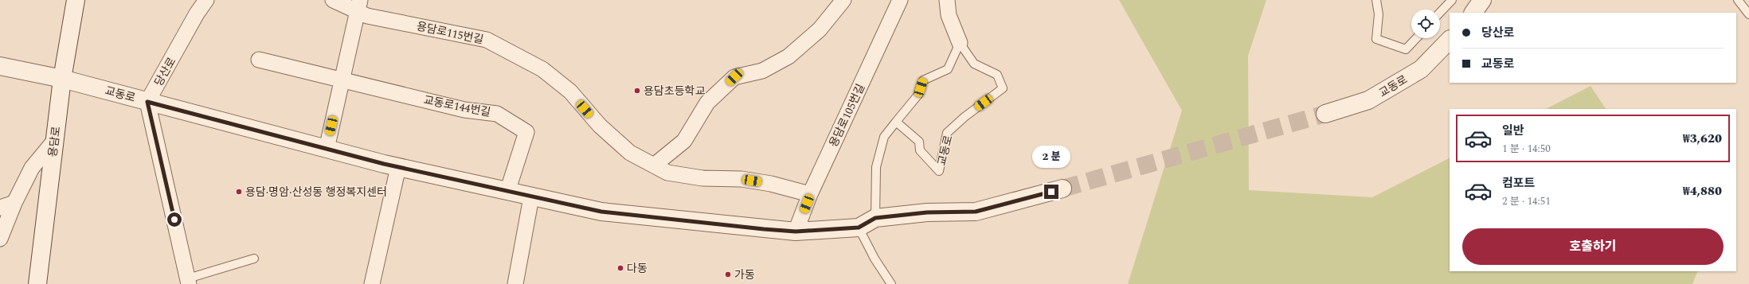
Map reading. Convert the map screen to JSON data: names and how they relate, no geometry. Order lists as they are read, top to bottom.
{
  "streets": {
    "street": [
      "용담로115번길",
      "당산로",
      "교동로",
      "교동로144번길",
      "용담로105번길",
      "용담로"
    ]
  },
  "crossings": [
    ["용담로115번길", "용담로105번길"],
    ["당산로", "교동로"],
    ["교동로", "교동로144번길"],
    ["교동로", "용담로105번길"],
    ["교동로", "용담로"]
  ],
  "places": [
    "용담초등학교",
    "용담·명암·산성동 행정복지센터",
    "다동",
    "가동"
  ],
  "page": {
    "banner": ["당산로", "교동로"],
    "list": [
      {
        "name": "일반",
        "note": "1 분 · 14:50",
        "value": "₩3,620"
      },
      {
        "name": "컴포트",
        "note": "2 분 · 14:51",
        "value": "₩4,880"
      }
    ],
    "bubble": "2 분",
    "buttons": "호출하기"
  }
}
